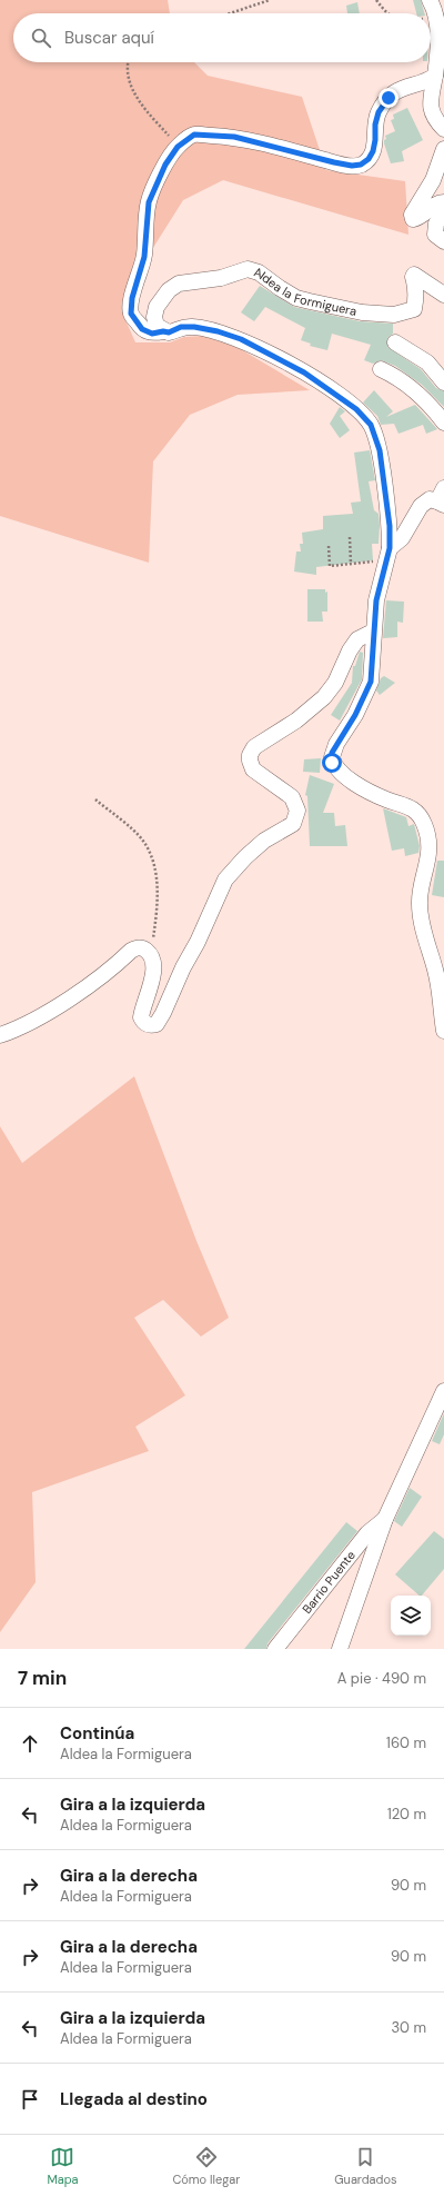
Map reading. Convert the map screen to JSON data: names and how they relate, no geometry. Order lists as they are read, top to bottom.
{
  "streets": {
    "street": ["Aldea la Formiguera", "Barrio Puente"]
  },
  "page": {
    "search": "Buscar aquí",
    "heading": ["7 min", "A pie · 490 m"],
    "list": [
      ["Continúa", "Aldea la Formiguera", "160 m"],
      ["Gira a la izquierda", "Aldea la Formiguera", "120 m"],
      ["Gira a la derecha", "Aldea la Formiguera", "90 m"],
      ["Gira a la derecha", "Aldea la Formiguera", "90 m"],
      ["Gira a la izquierda", "Aldea la Formiguera", "30 m"],
      "Llegada al destino"
    ],
    "nav": ["Mapa", "Cómo llegar", "Guardados"]
  }
}
